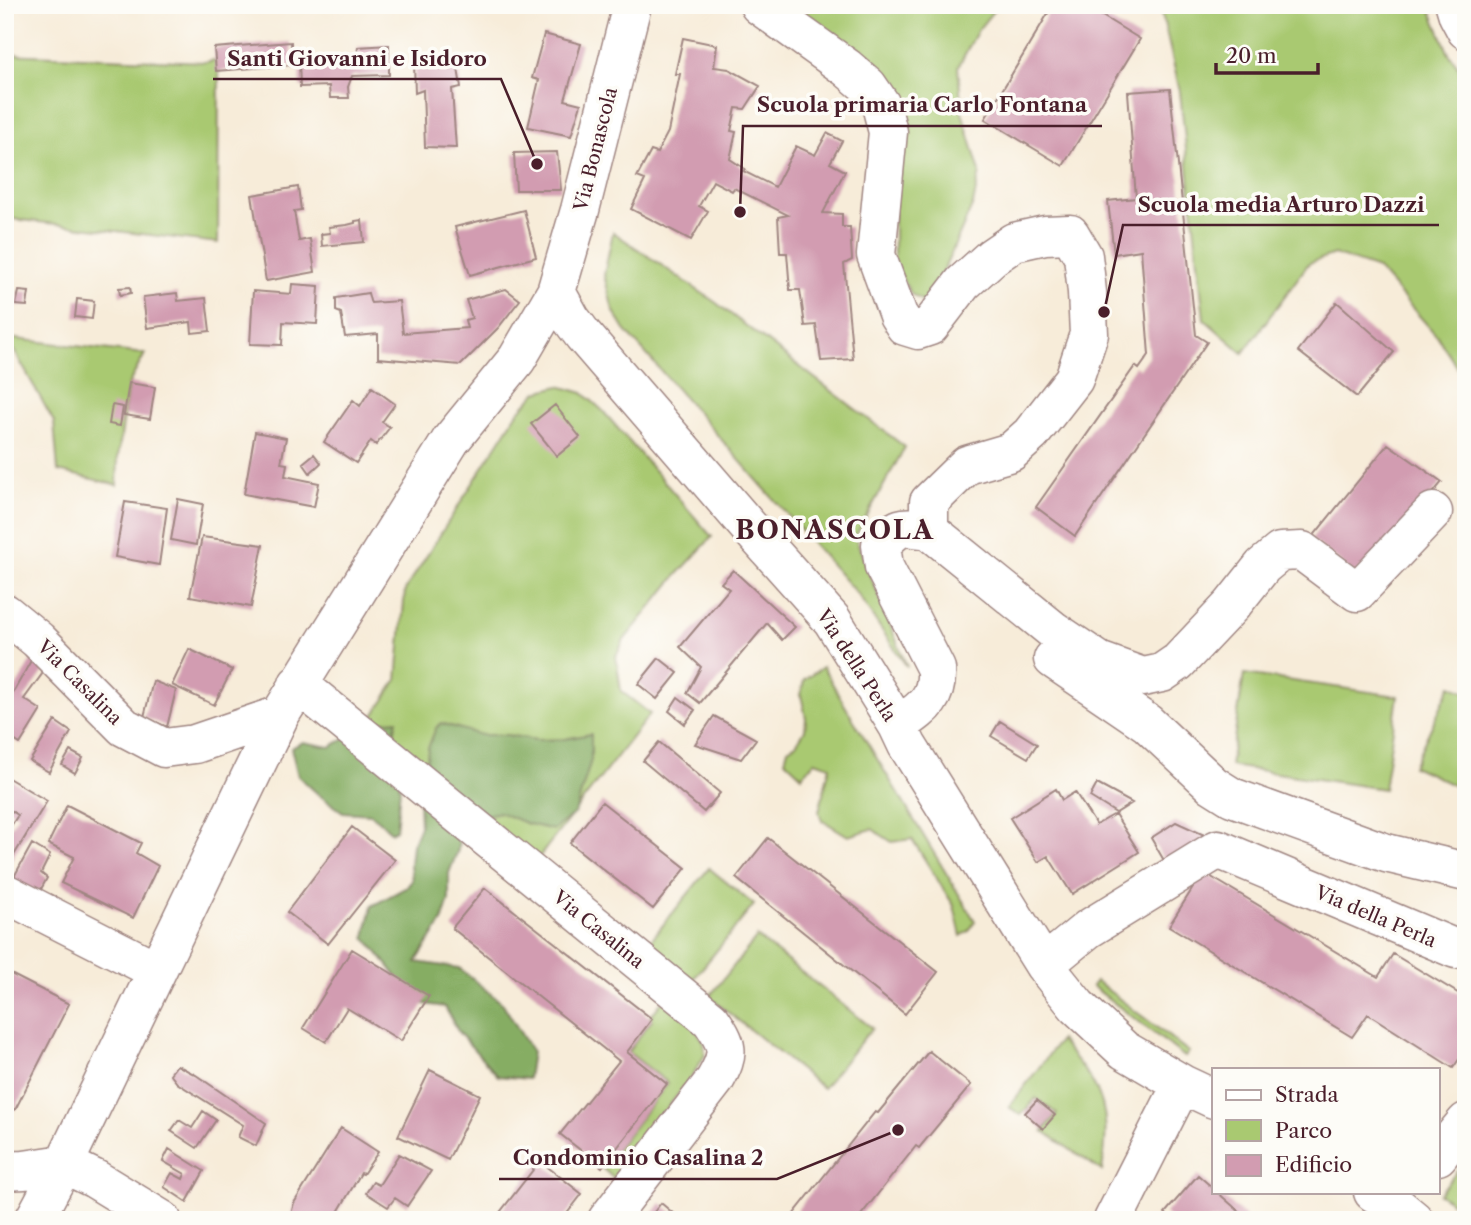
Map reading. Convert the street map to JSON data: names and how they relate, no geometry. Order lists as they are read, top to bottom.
{
  "streets": {
    "street": ["Via Bonascola", "Via della Perla", "Via Casalina"]
  },
  "crossings": [
    ["Via Bonascola", "Via della Perla"]
  ],
  "districts": ["BONASCOLA"],
  "places": [
    "Santi Giovanni e Isidoro",
    "Scuola primaria Carlo Fontana",
    "Scuola media Arturo Dazzi",
    "Condominio Casalina 2"
  ],
  "legend": ["Strada", "Parco", "Edificio"],
  "scale_bar": "20 m"
}
